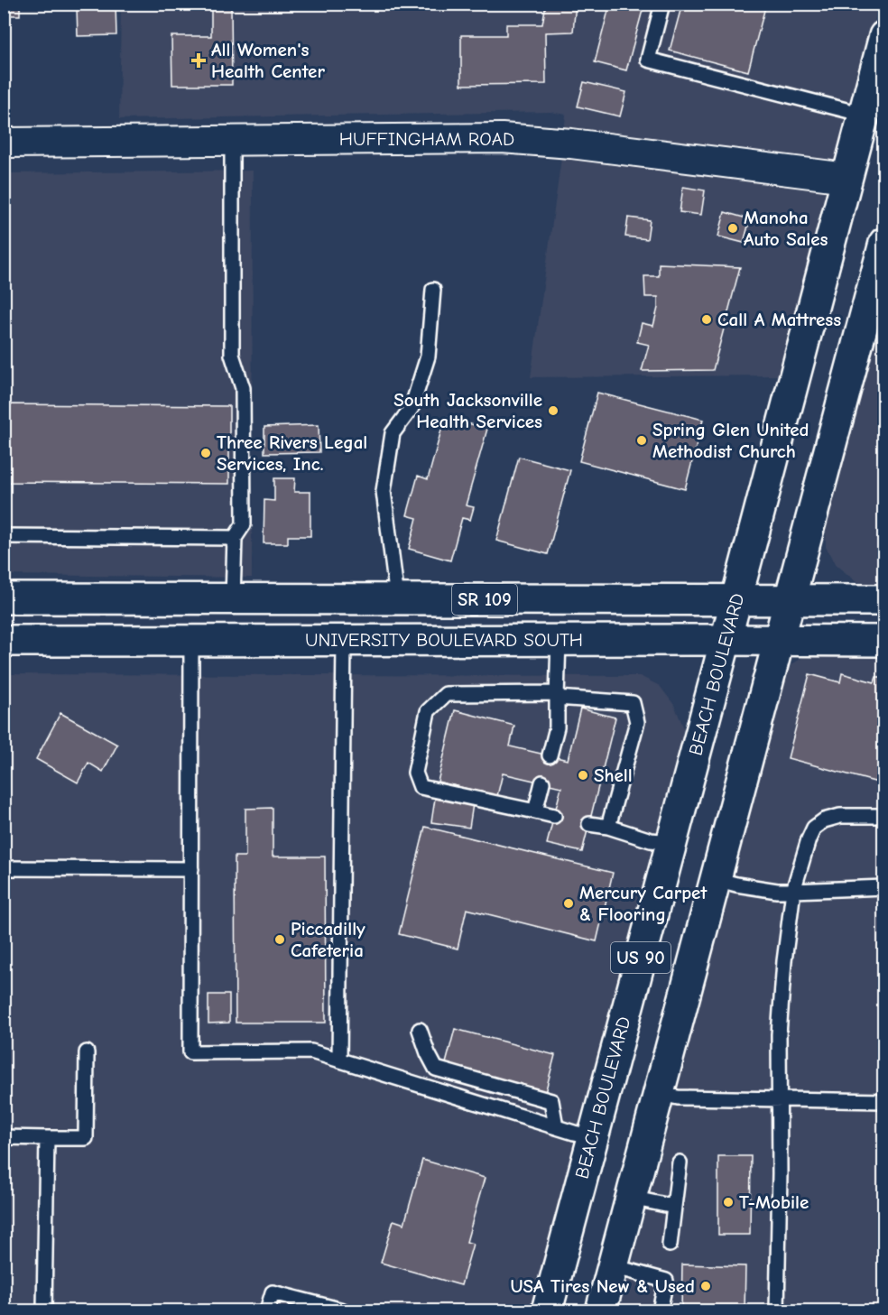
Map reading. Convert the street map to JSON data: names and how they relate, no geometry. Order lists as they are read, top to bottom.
{
  "streets": {
    "main road": [
      "SR 109",
      "UNIVERSITY BOULEVARD SOUTH",
      "BEACH BOULEVARD",
      "US 90"
    ],
    "street": ["HUFFINGHAM ROAD"]
  },
  "crossings": [
    ["HUFFINGHAM ROAD", "BEACH BOULEVARD"],
    ["SR 109", "BEACH BOULEVARD"],
    ["SR 109", "US 90"],
    ["UNIVERSITY BOULEVARD SOUTH", "BEACH BOULEVARD"],
    ["UNIVERSITY BOULEVARD SOUTH", "US 90"]
  ],
  "places": {
    "health": ["All Women's Health Center"],
    "other": [
      "Manoha Auto Sales",
      "Call A Mattress",
      "South Jacksonville Health Services",
      "Spring Glen United Methodist Church",
      "Three Rivers Legal Services, Inc.",
      "Shell",
      "Mercury Carpet & Flooring",
      "Piccadilly Cafeteria",
      "T-Mobile",
      "USA Tires New & Used"
    ]
  }
}
